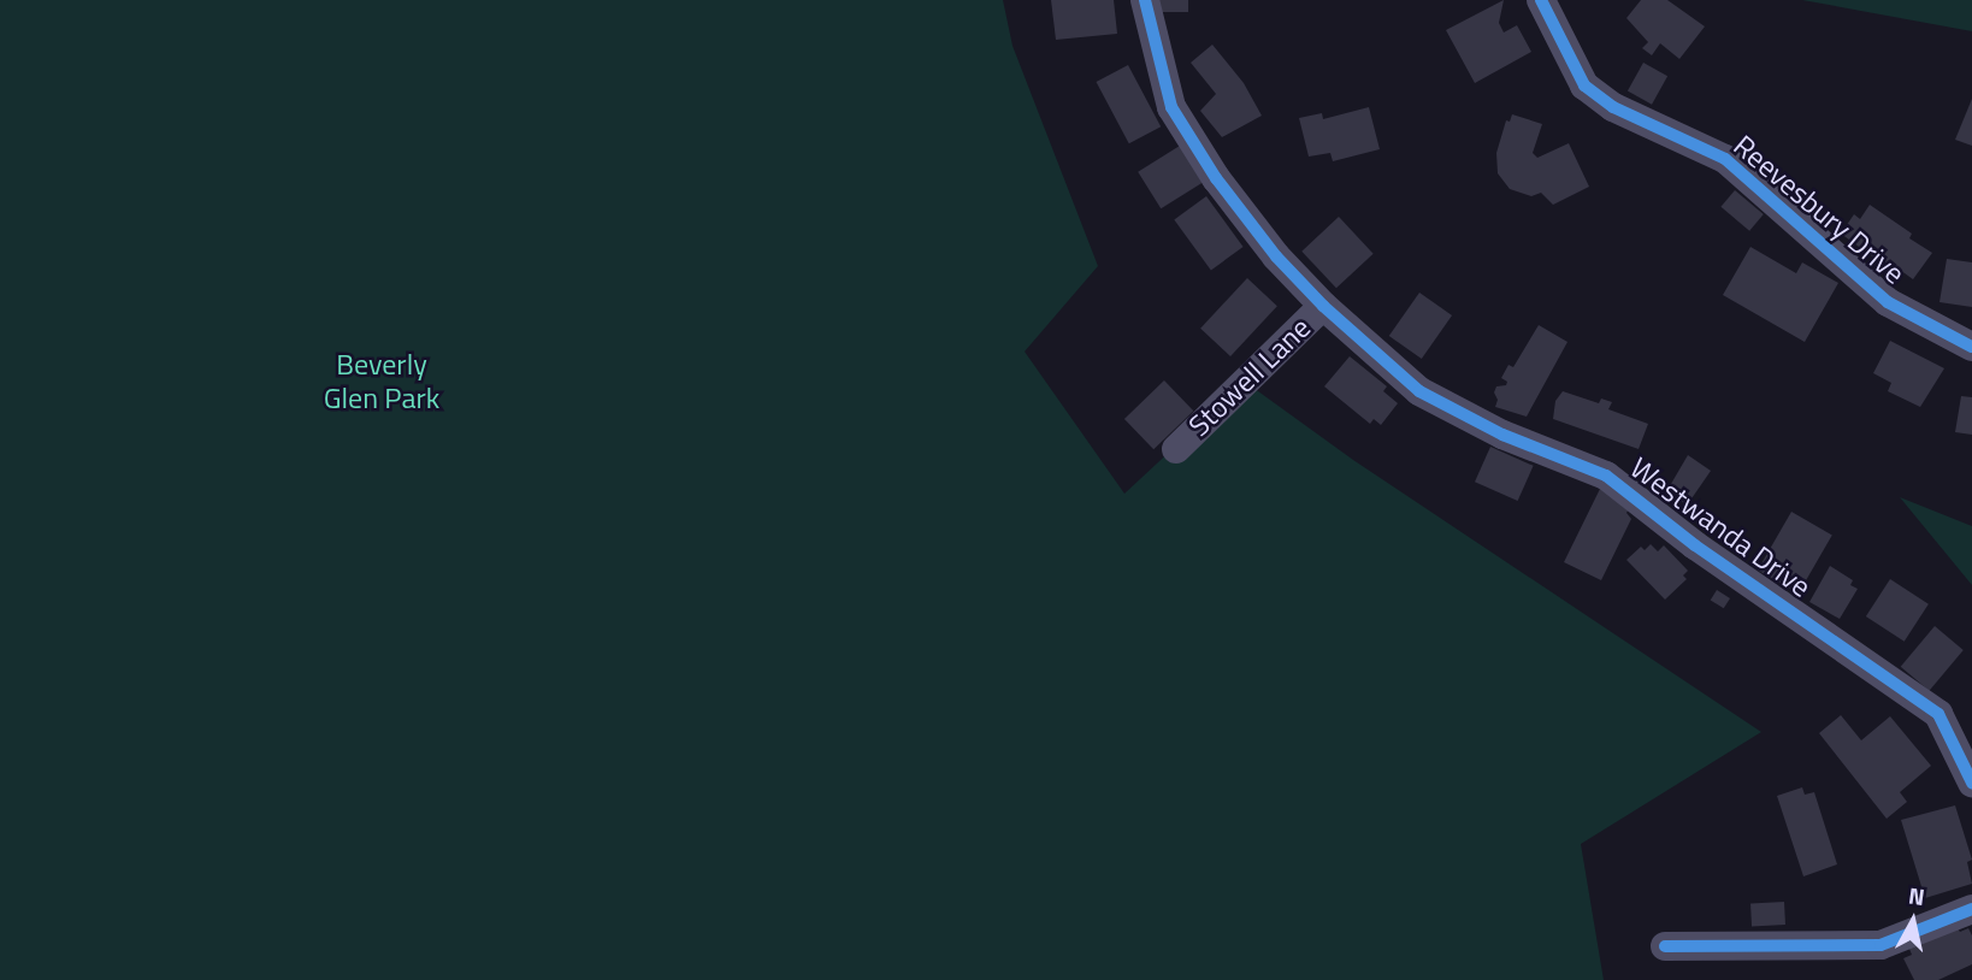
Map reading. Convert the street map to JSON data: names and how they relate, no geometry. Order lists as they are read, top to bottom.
{
  "streets": {
    "street": ["Reevesbury Drive", "Stowell Lane", "Westwanda Drive"]
  },
  "crossings": [
    ["Stowell Lane", "Westwanda Drive"]
  ],
  "parks": ["Beverly Glen Park"],
  "north": "top"
}
